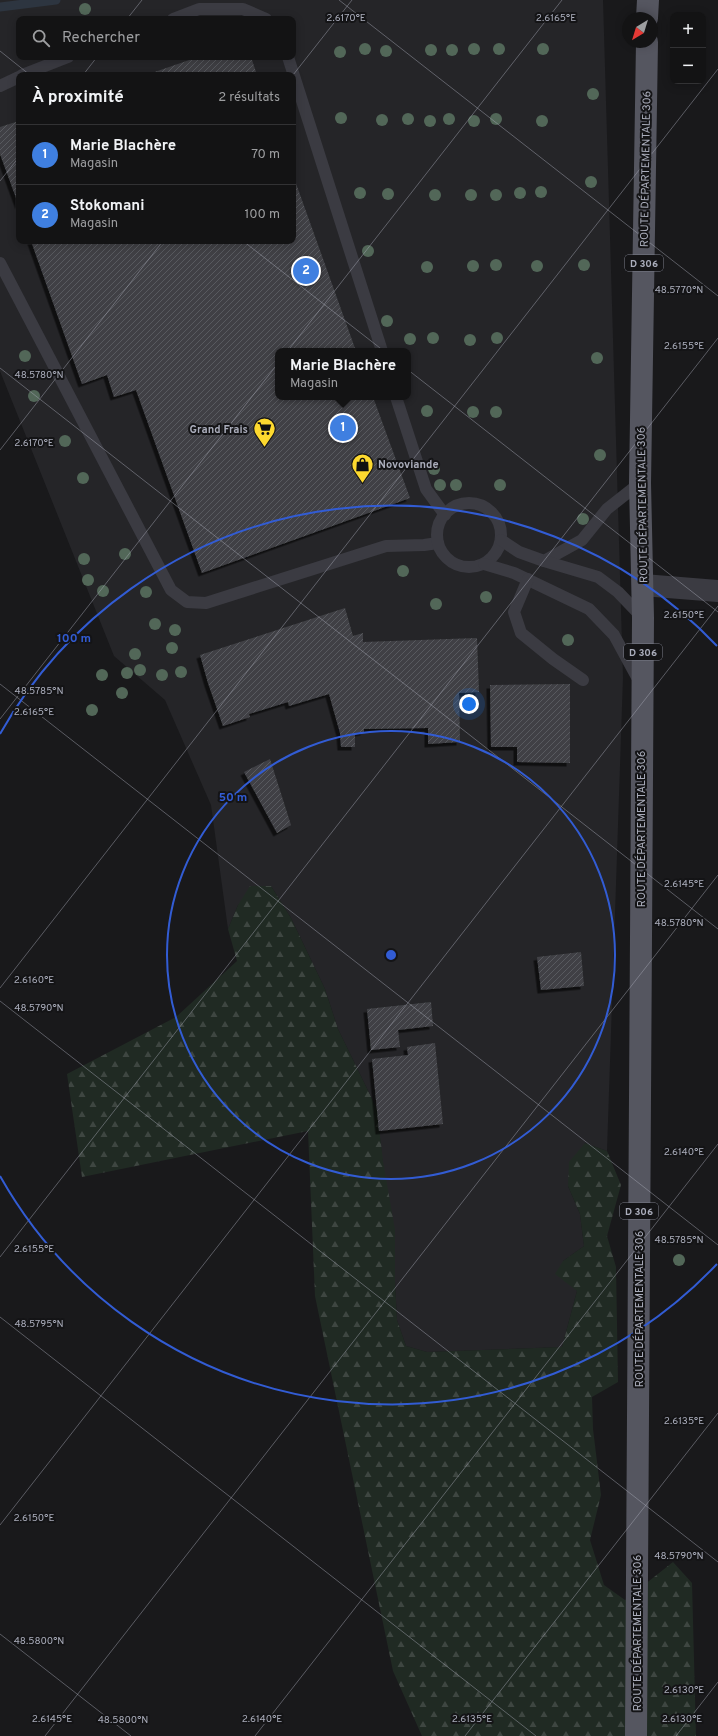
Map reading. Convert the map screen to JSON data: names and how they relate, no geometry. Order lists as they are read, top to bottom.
{
  "streets": {
    "main road": ["ROUTE DÉPARTEMENTALE 306", "D 306"]
  },
  "places": {
    "supermarket": ["Grand Frais"],
    "shop": ["Novoviande"]
  },
  "north": "bottom left",
  "page": {
    "map_buttons": ["+", "−"],
    "search": "Rechercher",
    "heading": ["À proximité", "2 résultats"],
    "list": [
      {
        "mark": "1",
        "name": "Marie Blachère",
        "note": "Magasin",
        "value": "70 m"
      },
      {
        "mark": "2",
        "name": "Stokomani",
        "note": "Magasin",
        "value": "100 m"
      }
    ],
    "pins": ["2", "1"],
    "popup": ["Marie Blachère", "Magasin"]
  },
  "coordinates": [
    "2.6170°E",
    "2.6165°E",
    "48.5770°N",
    "2.6155°E",
    "48.5780°N",
    "2.6150°E",
    "48.5785°N",
    "2.6145°E",
    "2.6160°E",
    "48.5790°N",
    "2.6140°E",
    "48.5795°N",
    "2.6135°E",
    "48.5800°N",
    "2.6130°E"
  ],
  "rings": ["100 m", "50 m"]
}
